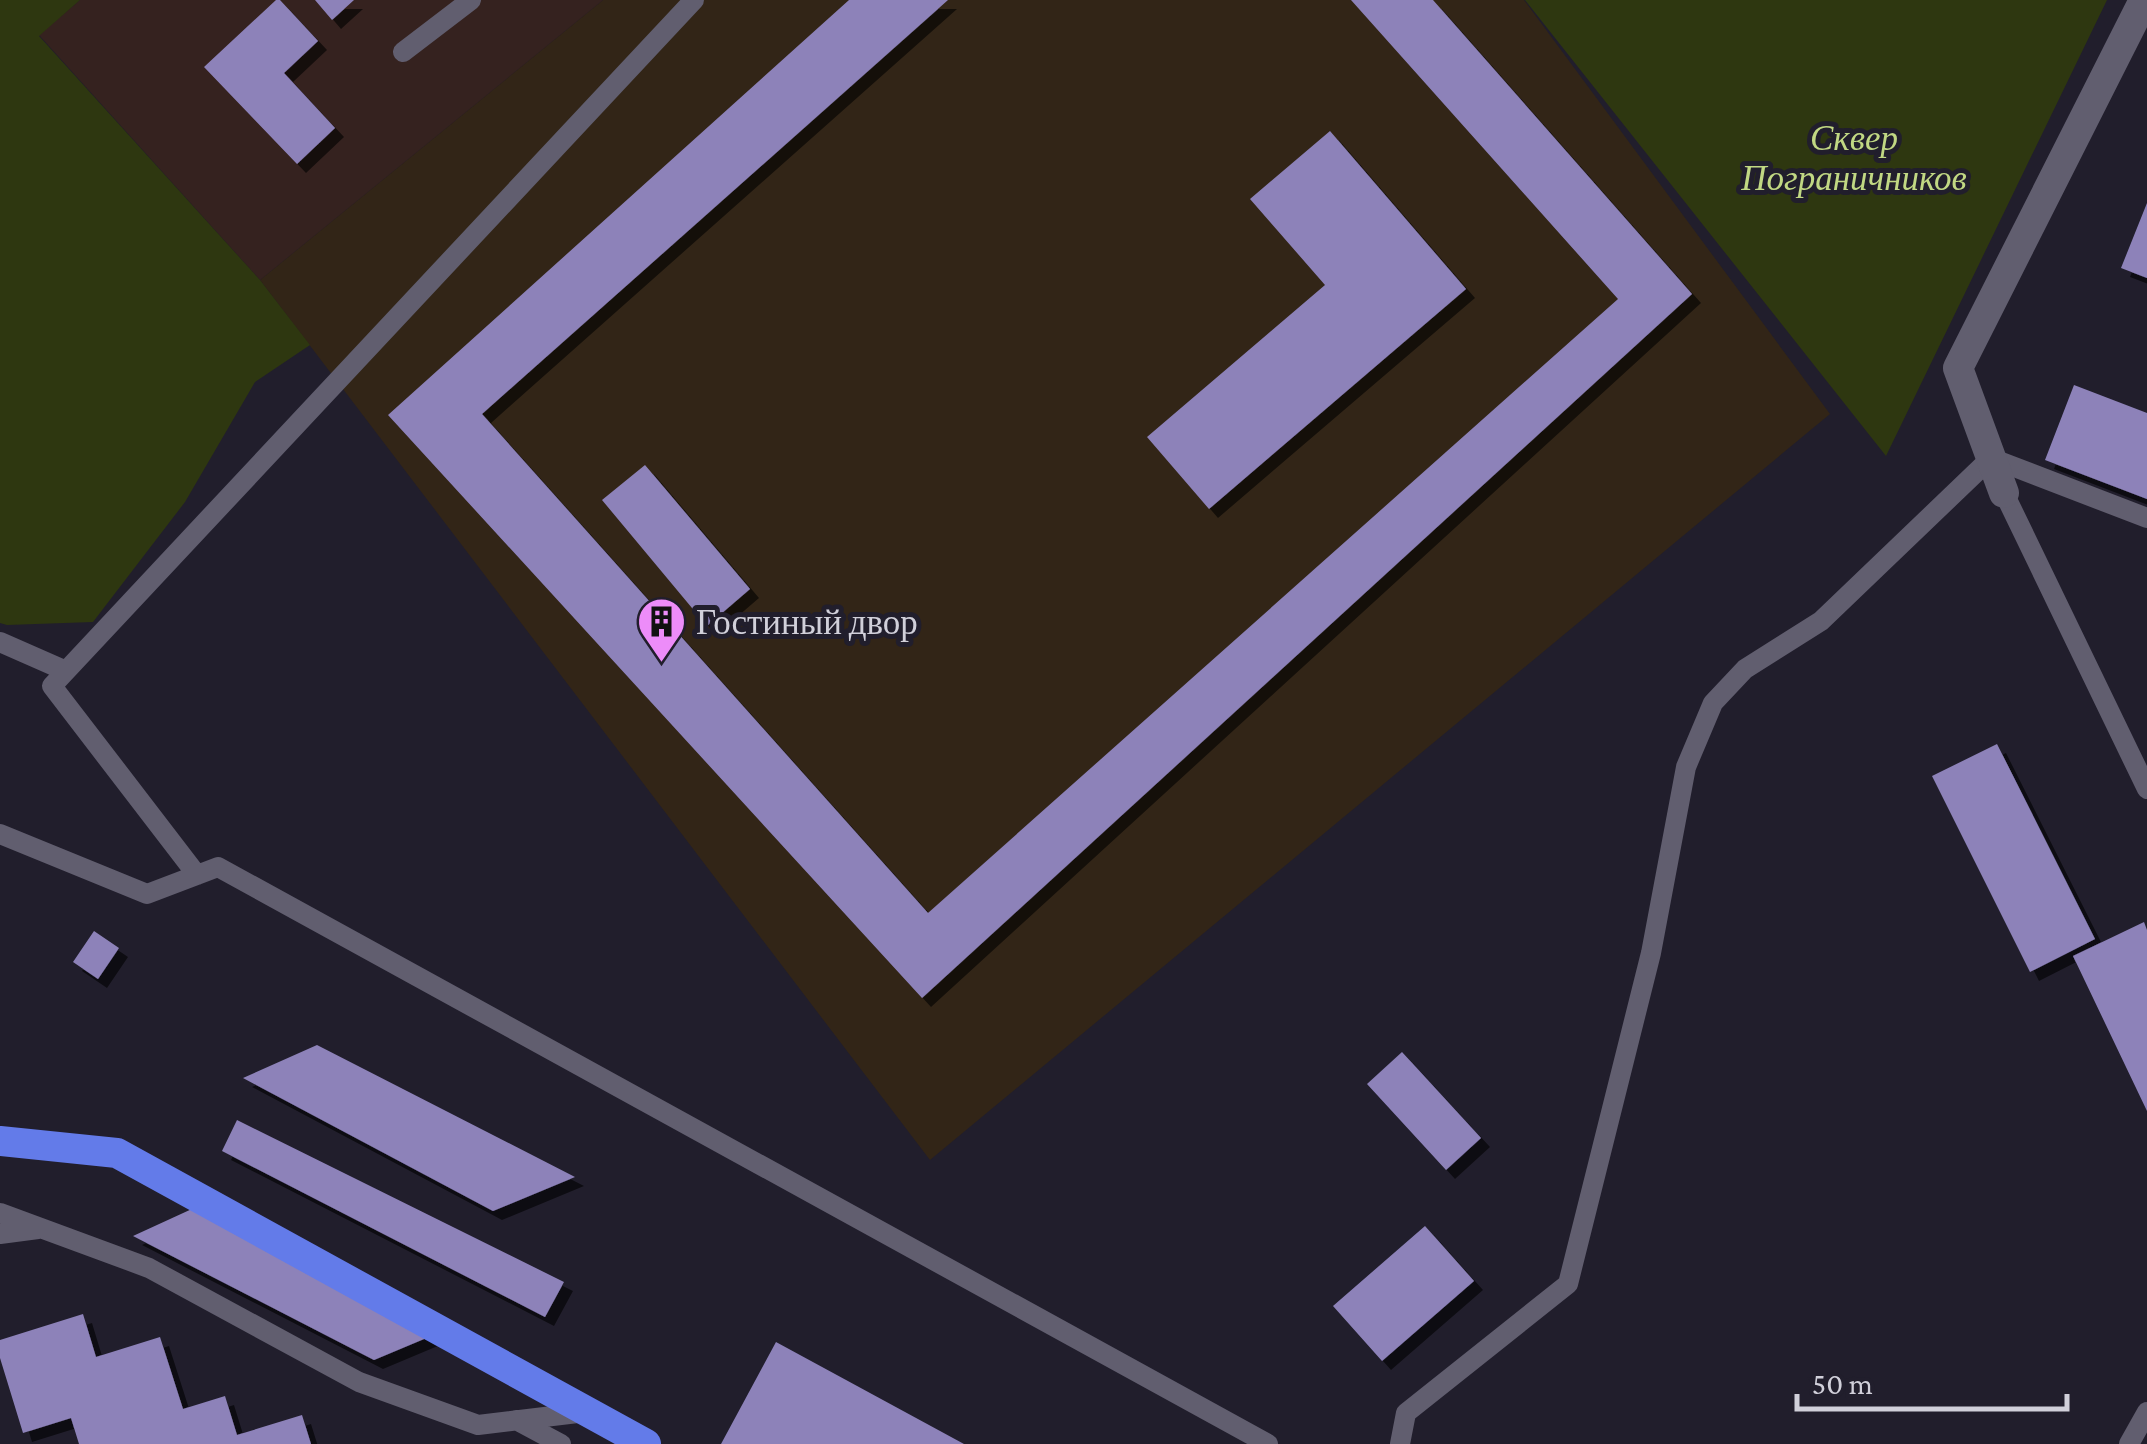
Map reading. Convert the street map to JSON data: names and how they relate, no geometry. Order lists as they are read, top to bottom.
{
  "parks": ["Сквер Пограничников"],
  "places": {
    "building": ["Гостиный двор"]
  },
  "scale_bar": "50 m"
}
